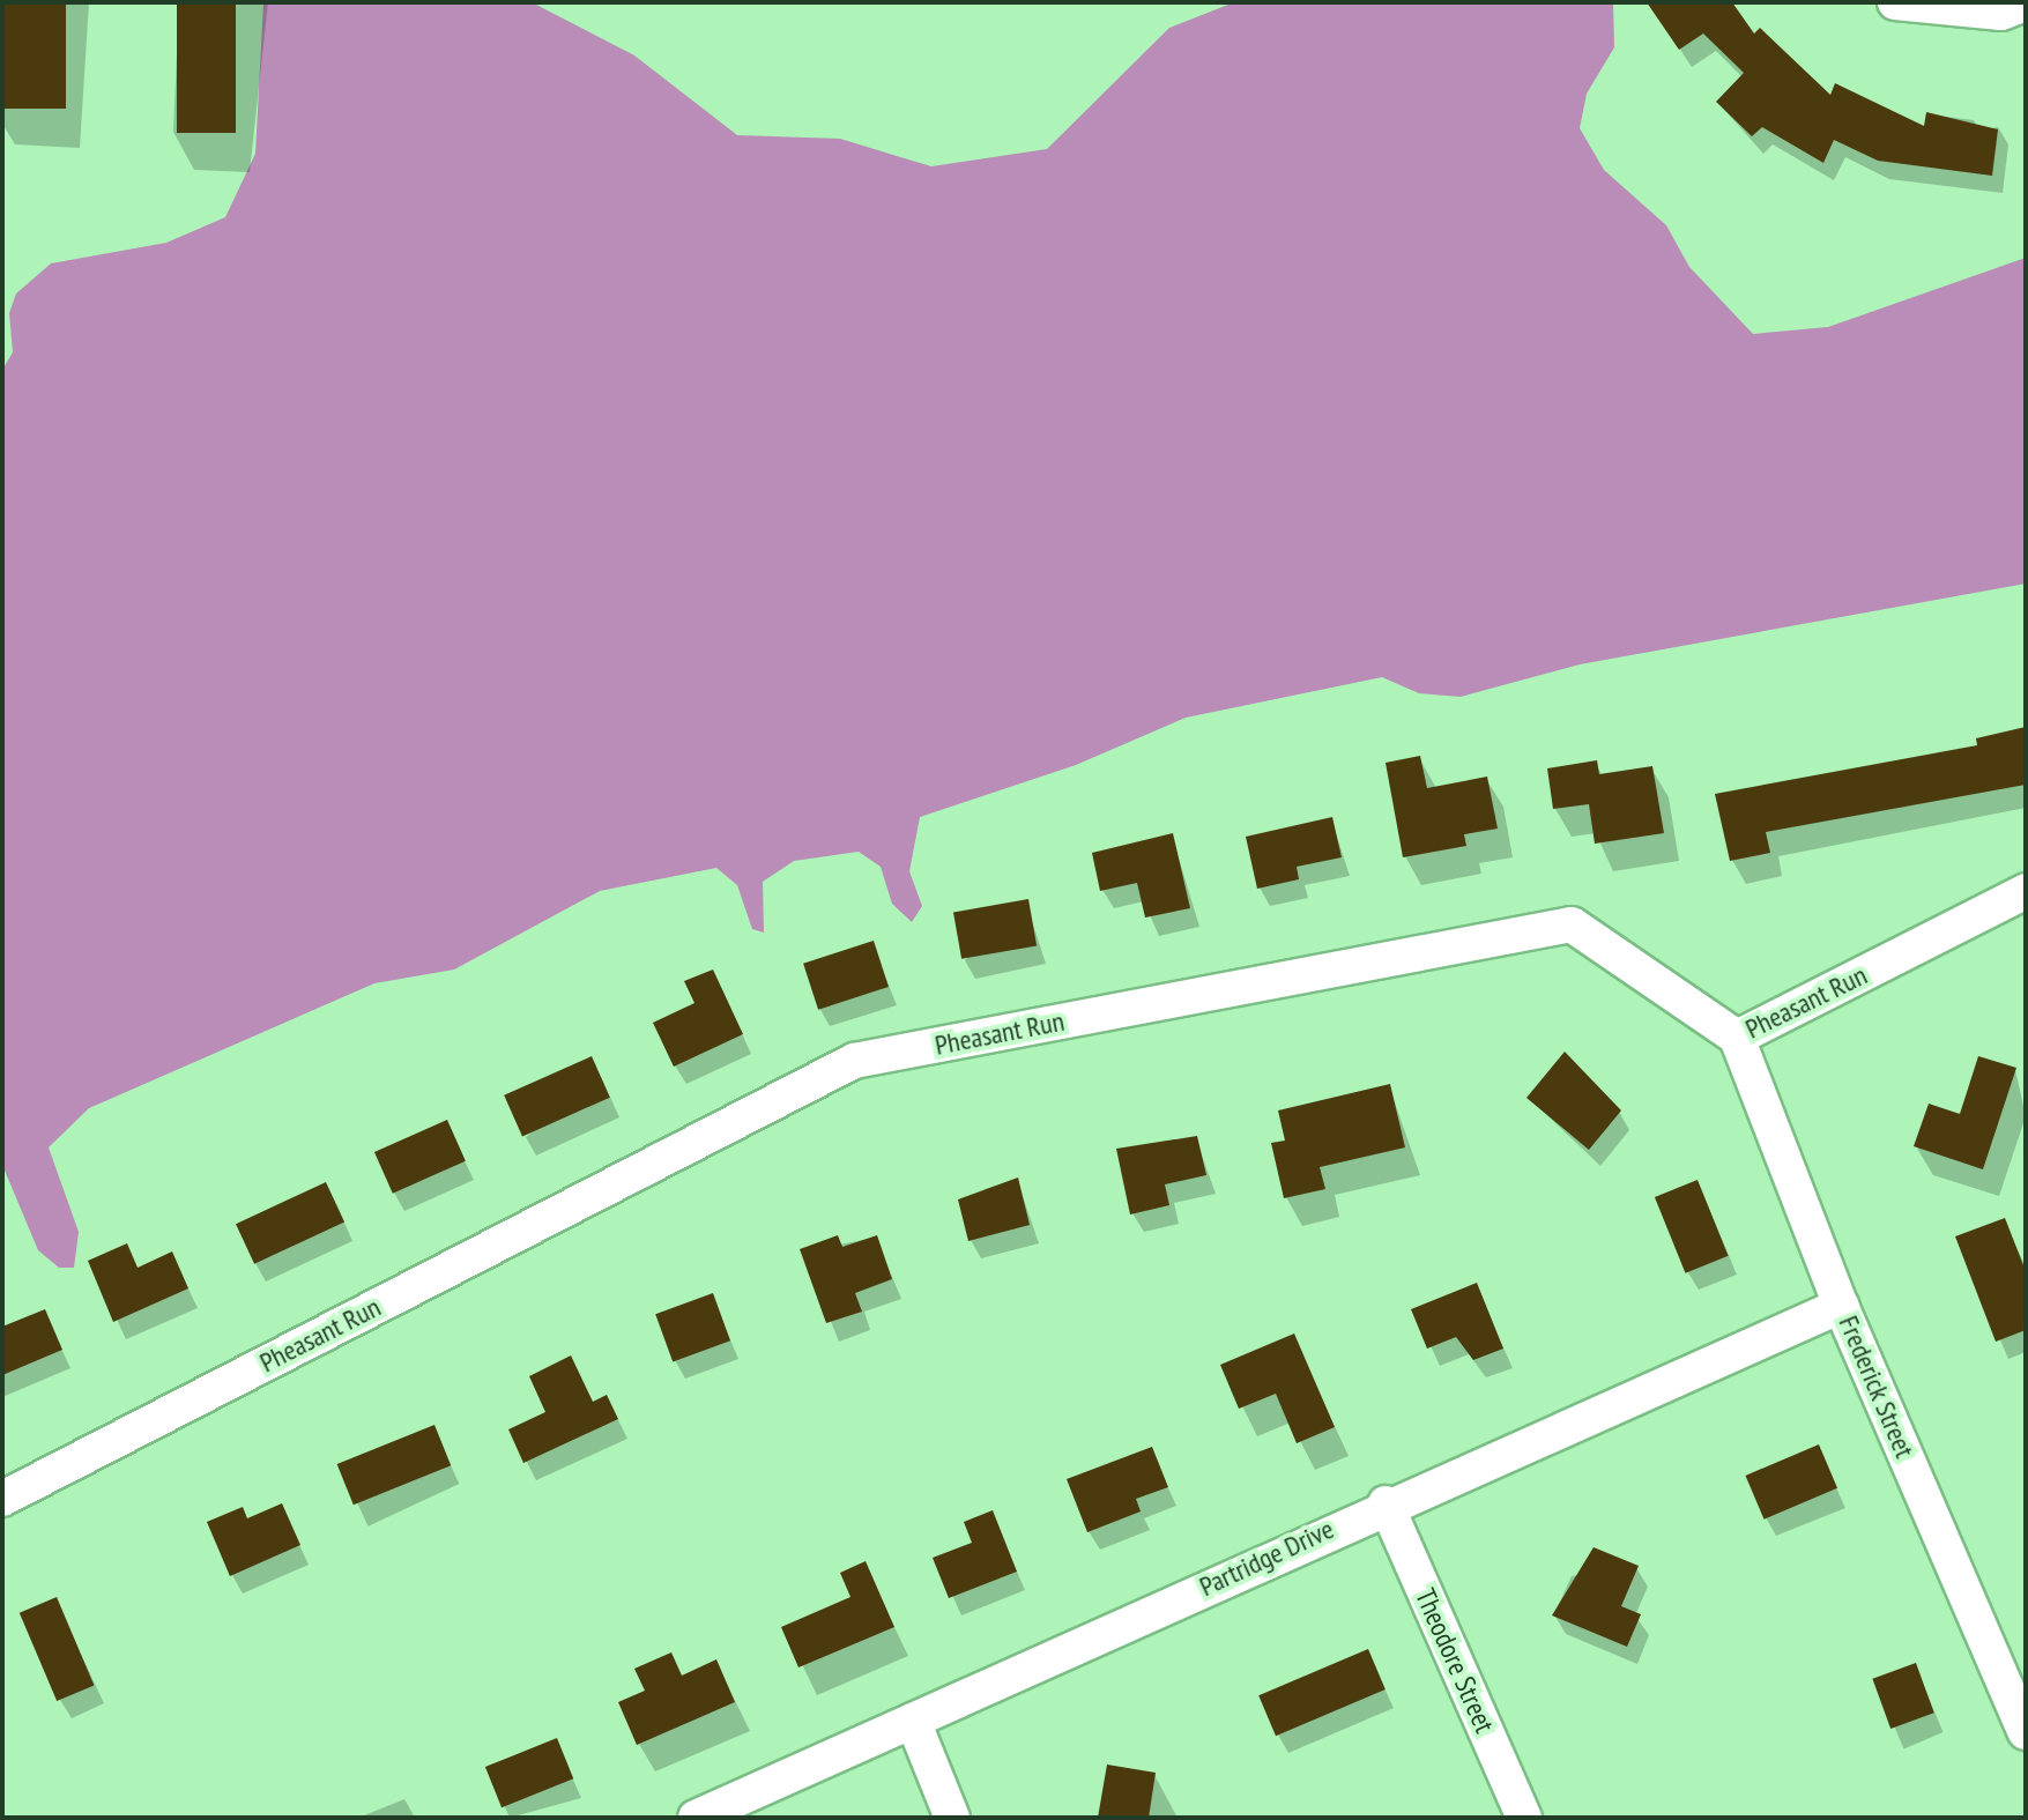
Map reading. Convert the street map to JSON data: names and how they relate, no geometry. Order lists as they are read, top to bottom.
{
  "streets": {
    "street": [
      "Pheasant Run",
      "Frederick Street",
      "Partridge Drive",
      "Theodore Street"
    ]
  },
  "crossings": [
    ["Pheasant Run", "Frederick Street"],
    ["Frederick Street", "Partridge Drive"],
    ["Partridge Drive", "Theodore Street"]
  ]
}
